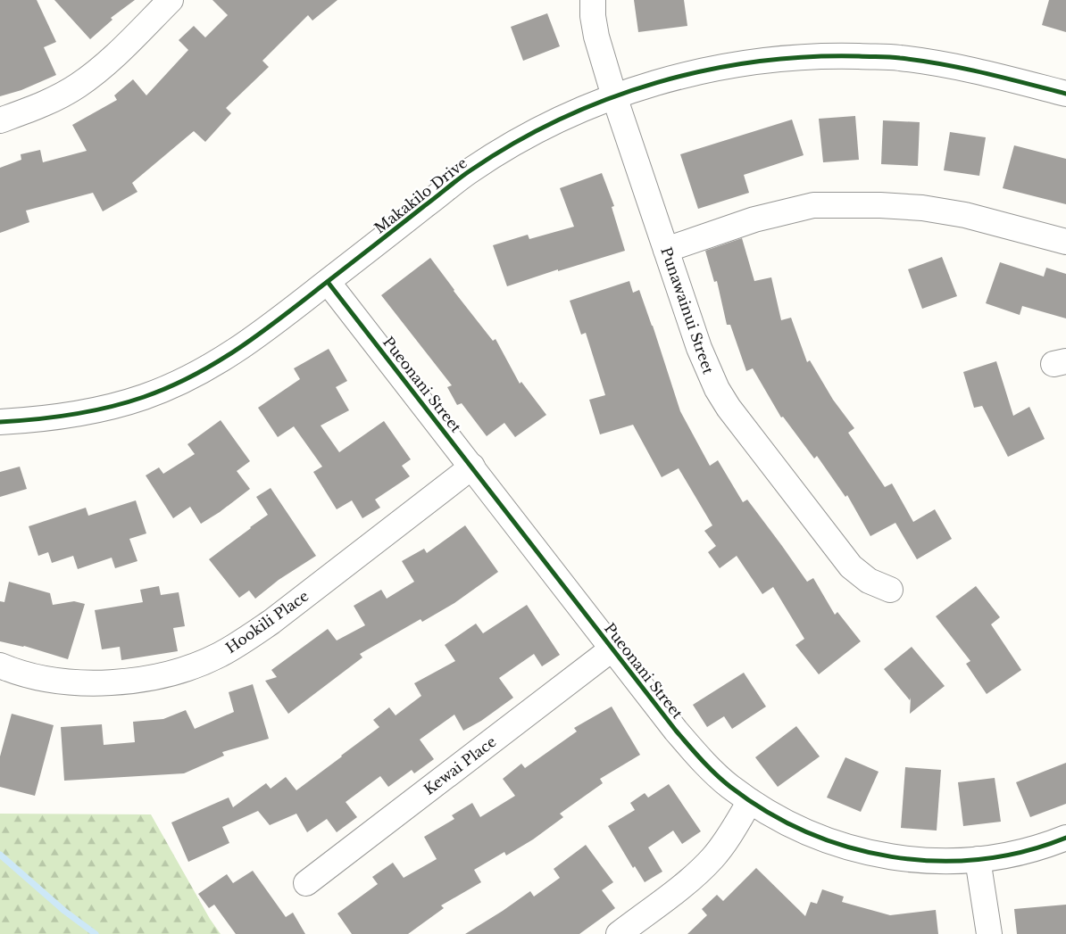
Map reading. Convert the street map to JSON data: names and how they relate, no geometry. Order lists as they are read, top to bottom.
{
  "streets": {
    "street": [
      "Makakilo Drive",
      "Punawainui Street",
      "Pueonani Street",
      "Hookili Place",
      "Kewai Place"
    ]
  },
  "crossings": [
    ["Makakilo Drive", "Punawainui Street"],
    ["Makakilo Drive", "Pueonani Street"],
    ["Pueonani Street", "Hookili Place"],
    ["Pueonani Street", "Kewai Place"]
  ]
}
